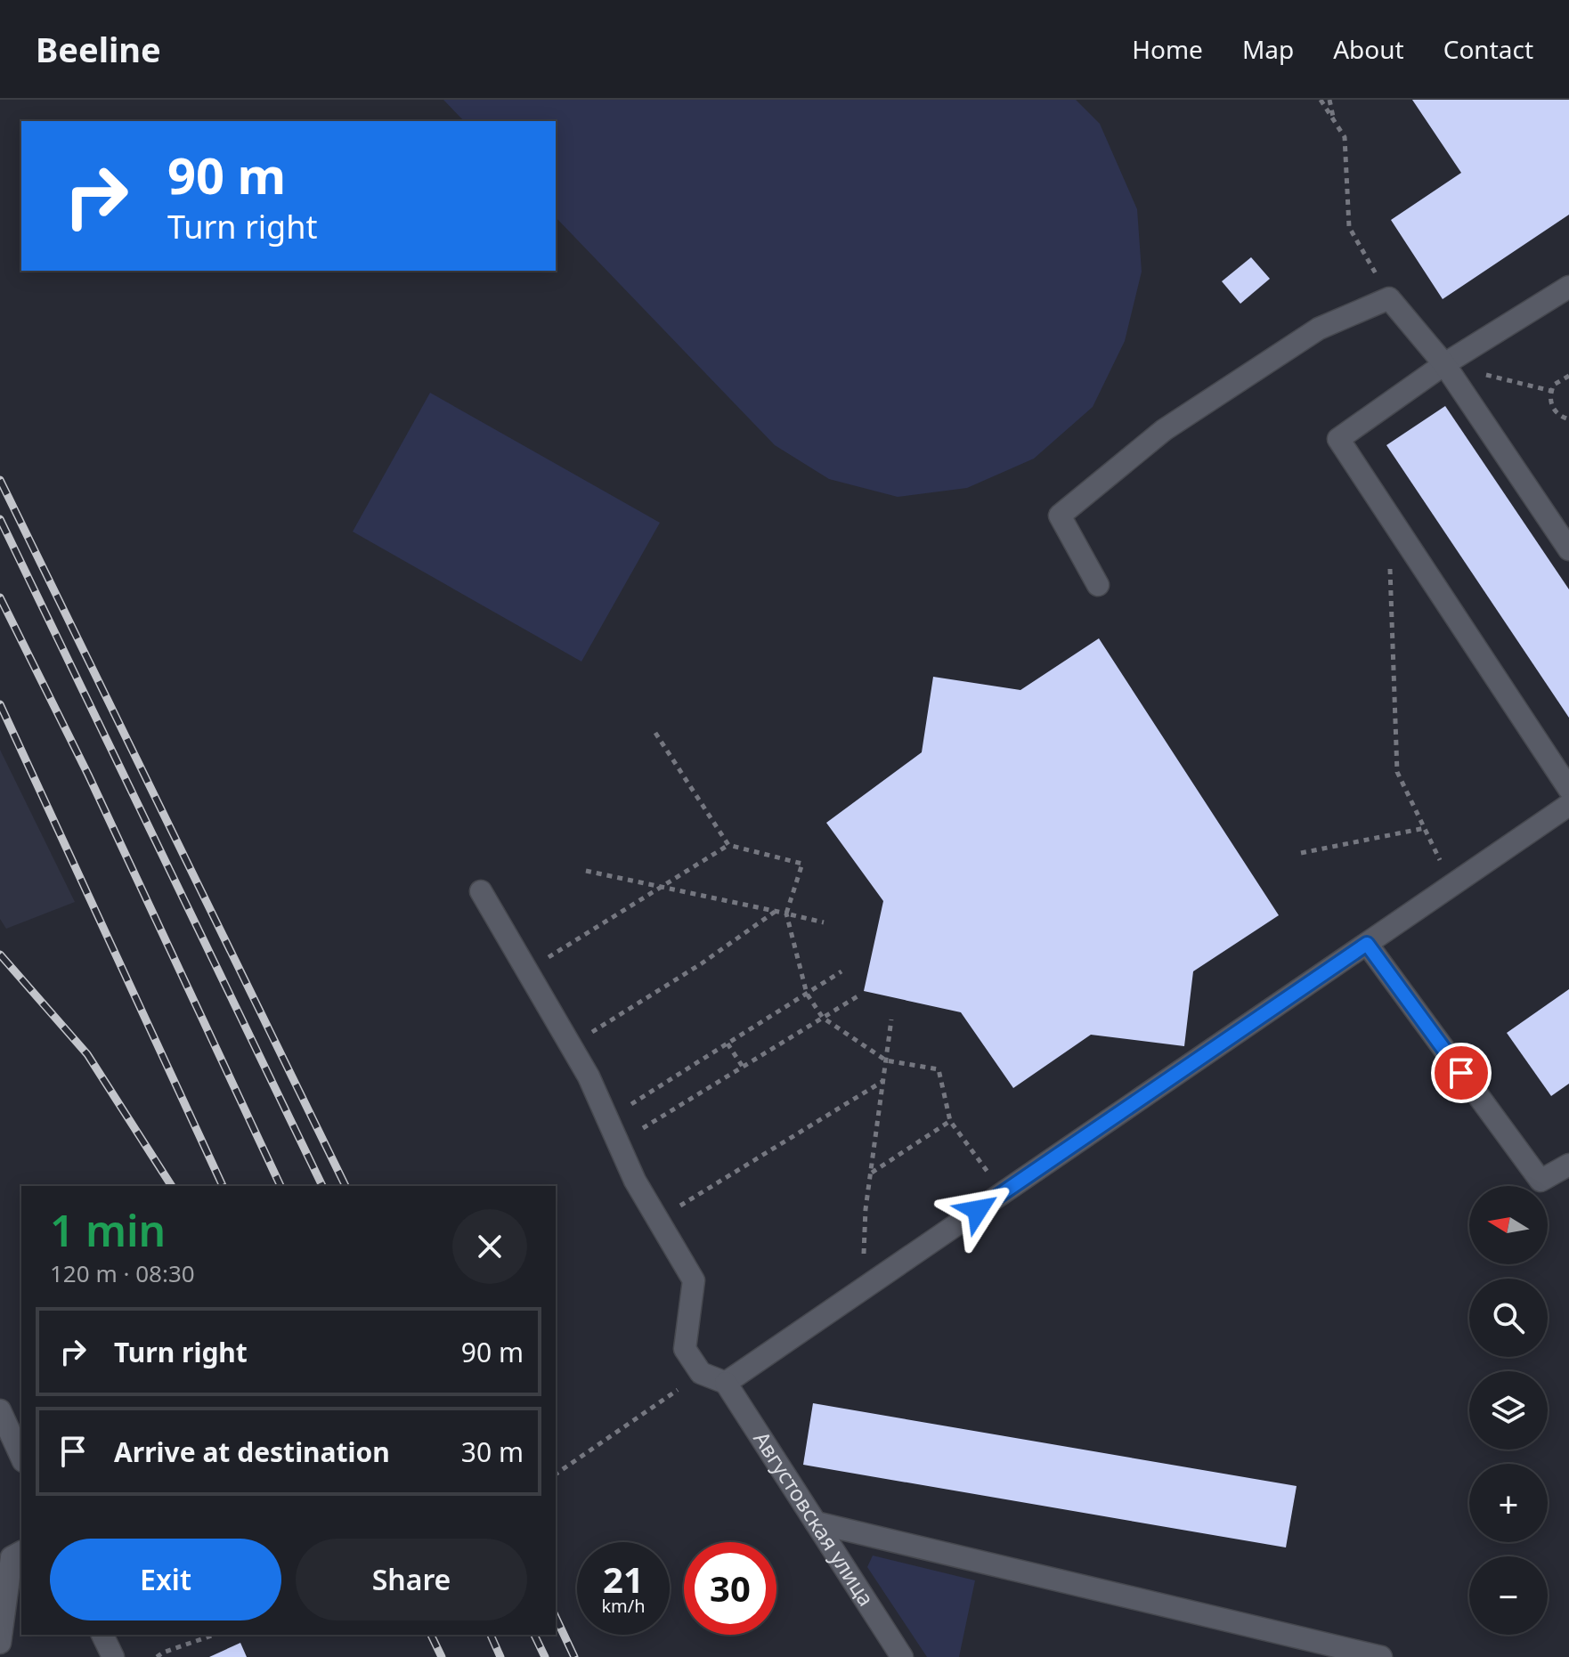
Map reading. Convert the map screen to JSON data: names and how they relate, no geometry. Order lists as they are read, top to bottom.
{
  "streets": {
    "street": ["Августовская улица"]
  },
  "north": "left",
  "page": {
    "header": "Beeline",
    "nav": [
      "Home",
      "Map",
      "About",
      "Contact"
    ],
    "turn": ["90 m", "Turn right"],
    "map_buttons": ["+", "−"],
    "heading": ["1 min", "120 m · 08:30"],
    "list": [
      {
        "name": "Turn right",
        "value": "90 m"
      },
      {
        "name": "Arrive at destination",
        "value": "30 m"
      }
    ],
    "buttons": ["Exit", "Share"],
    "speed": "21 km/h",
    "limit": "30"
  }
}
